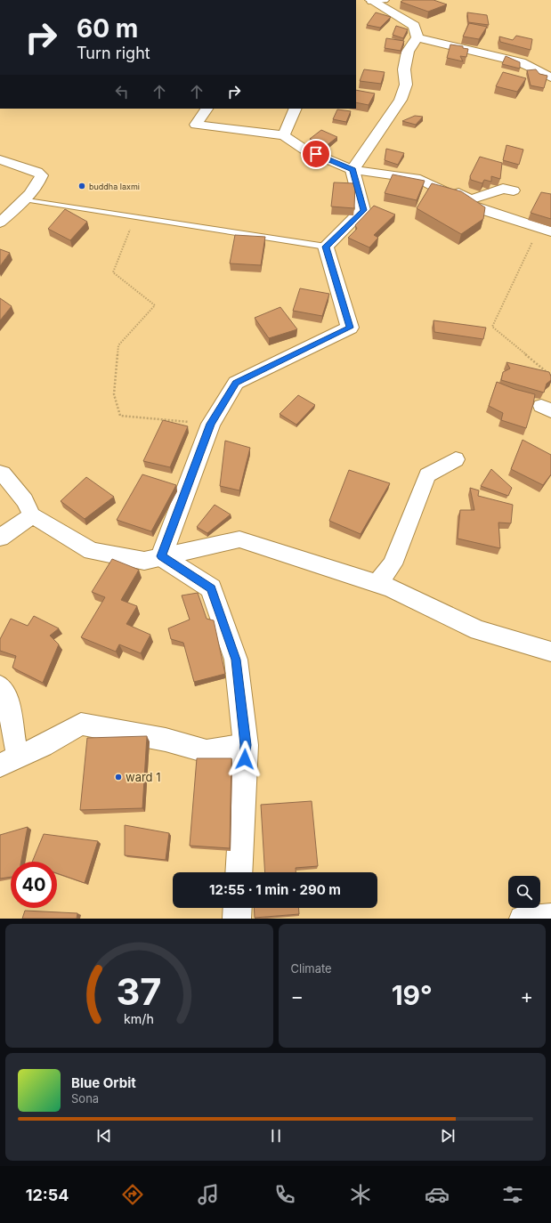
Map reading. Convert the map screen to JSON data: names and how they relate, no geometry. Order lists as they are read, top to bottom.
{
  "places": ["buddha laxmi", "ward 1"],
  "page": {
    "turn": ["60 m", "Turn right"],
    "limit": "40",
    "trip": "12:55 · 1 min · 290 m",
    "tile": "Climate",
    "heat": ["−", "19°", "+"],
    "song": ["Blue Orbit", "Sona"],
    "tabs": "12:54",
    "gauge": ["37", "km/h"]
  }
}
